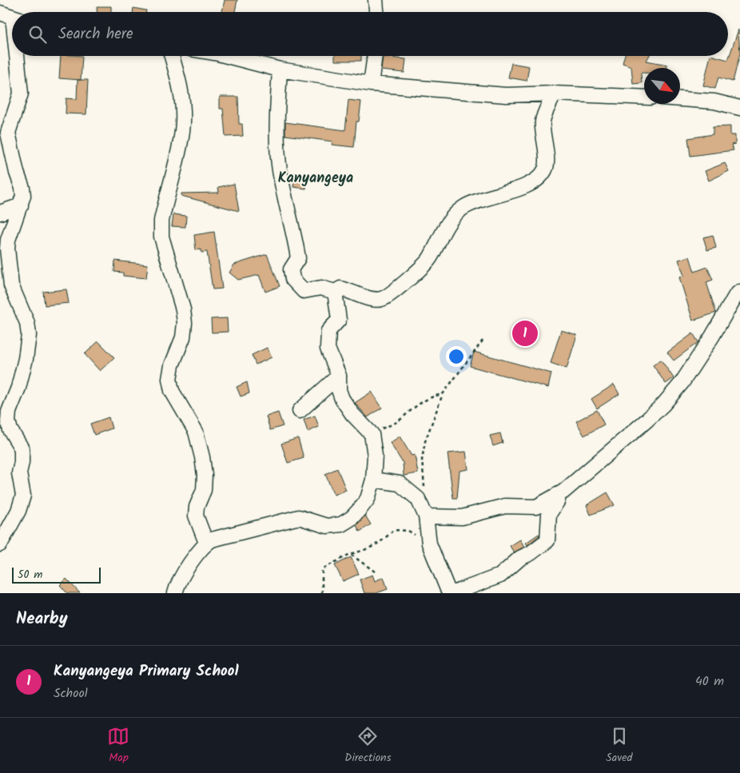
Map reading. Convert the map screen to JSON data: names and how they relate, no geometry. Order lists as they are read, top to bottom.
{
  "districts": ["Kanyangeya"],
  "scale_bar": "50 m",
  "north": "bottom right",
  "page": {
    "search": "Search here",
    "pins": "1",
    "scale": "50 m",
    "heading": "Nearby",
    "list": [
      {
        "mark": "1",
        "name": "Kanyangeya Primary School",
        "note": "School",
        "value": "40 m"
      }
    ],
    "nav": ["Map", "Directions", "Saved"]
  }
}
